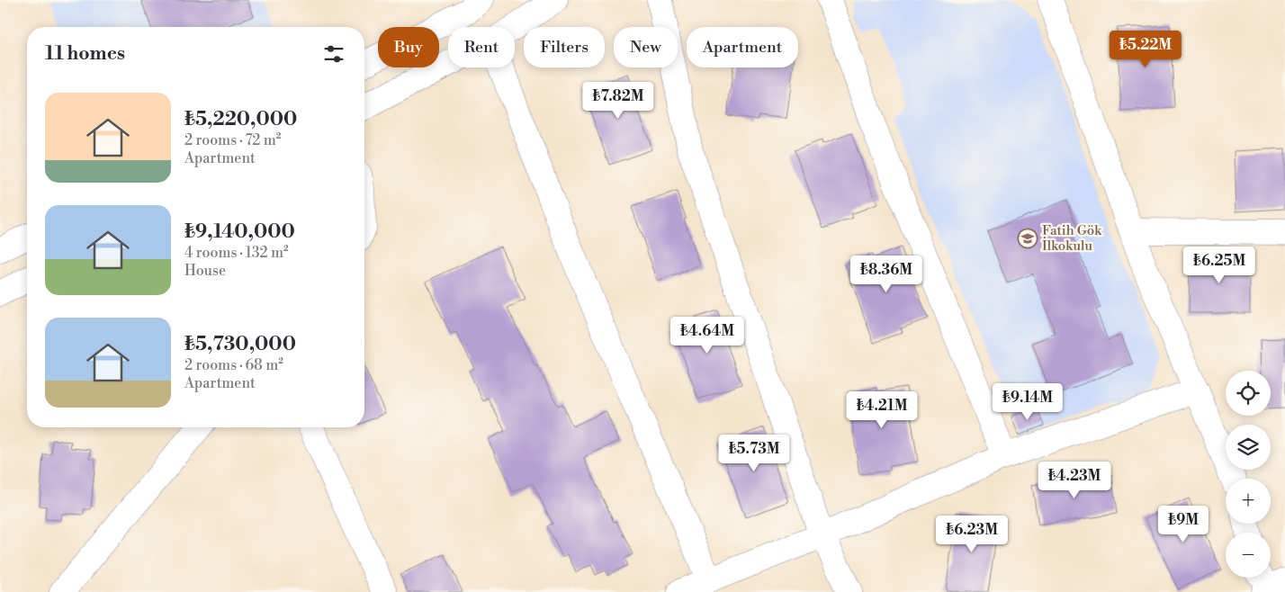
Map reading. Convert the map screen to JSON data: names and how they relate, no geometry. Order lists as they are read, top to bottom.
{
  "places": {
    "school or university": ["Fatih Gök İlkokulu"]
  },
  "page": {
    "chip": [
      "Buy",
      "Rent",
      "Filters",
      "New",
      "Apartment"
    ],
    "heading": "11 homes",
    "price": [
      "₺5.22M",
      "₺7.82M",
      "₺6.25M",
      "₺8.36M",
      "₺4.64M",
      "₺9.14M",
      "₺4.21M",
      "₺5.73M",
      "₺4.23M",
      "₺9M",
      "₺6.23M"
    ],
    "list": [
      {
        "name": "₺5,220,000",
        "note": "2 rooms · 72 m² · Apartment"
      },
      {
        "name": "₺9,140,000",
        "note": "4 rooms · 132 m² · House"
      },
      {
        "name": "₺5,730,000",
        "note": "2 rooms · 68 m² · Apartment"
      }
    ],
    "map_buttons": ["+", "−"]
  }
}
